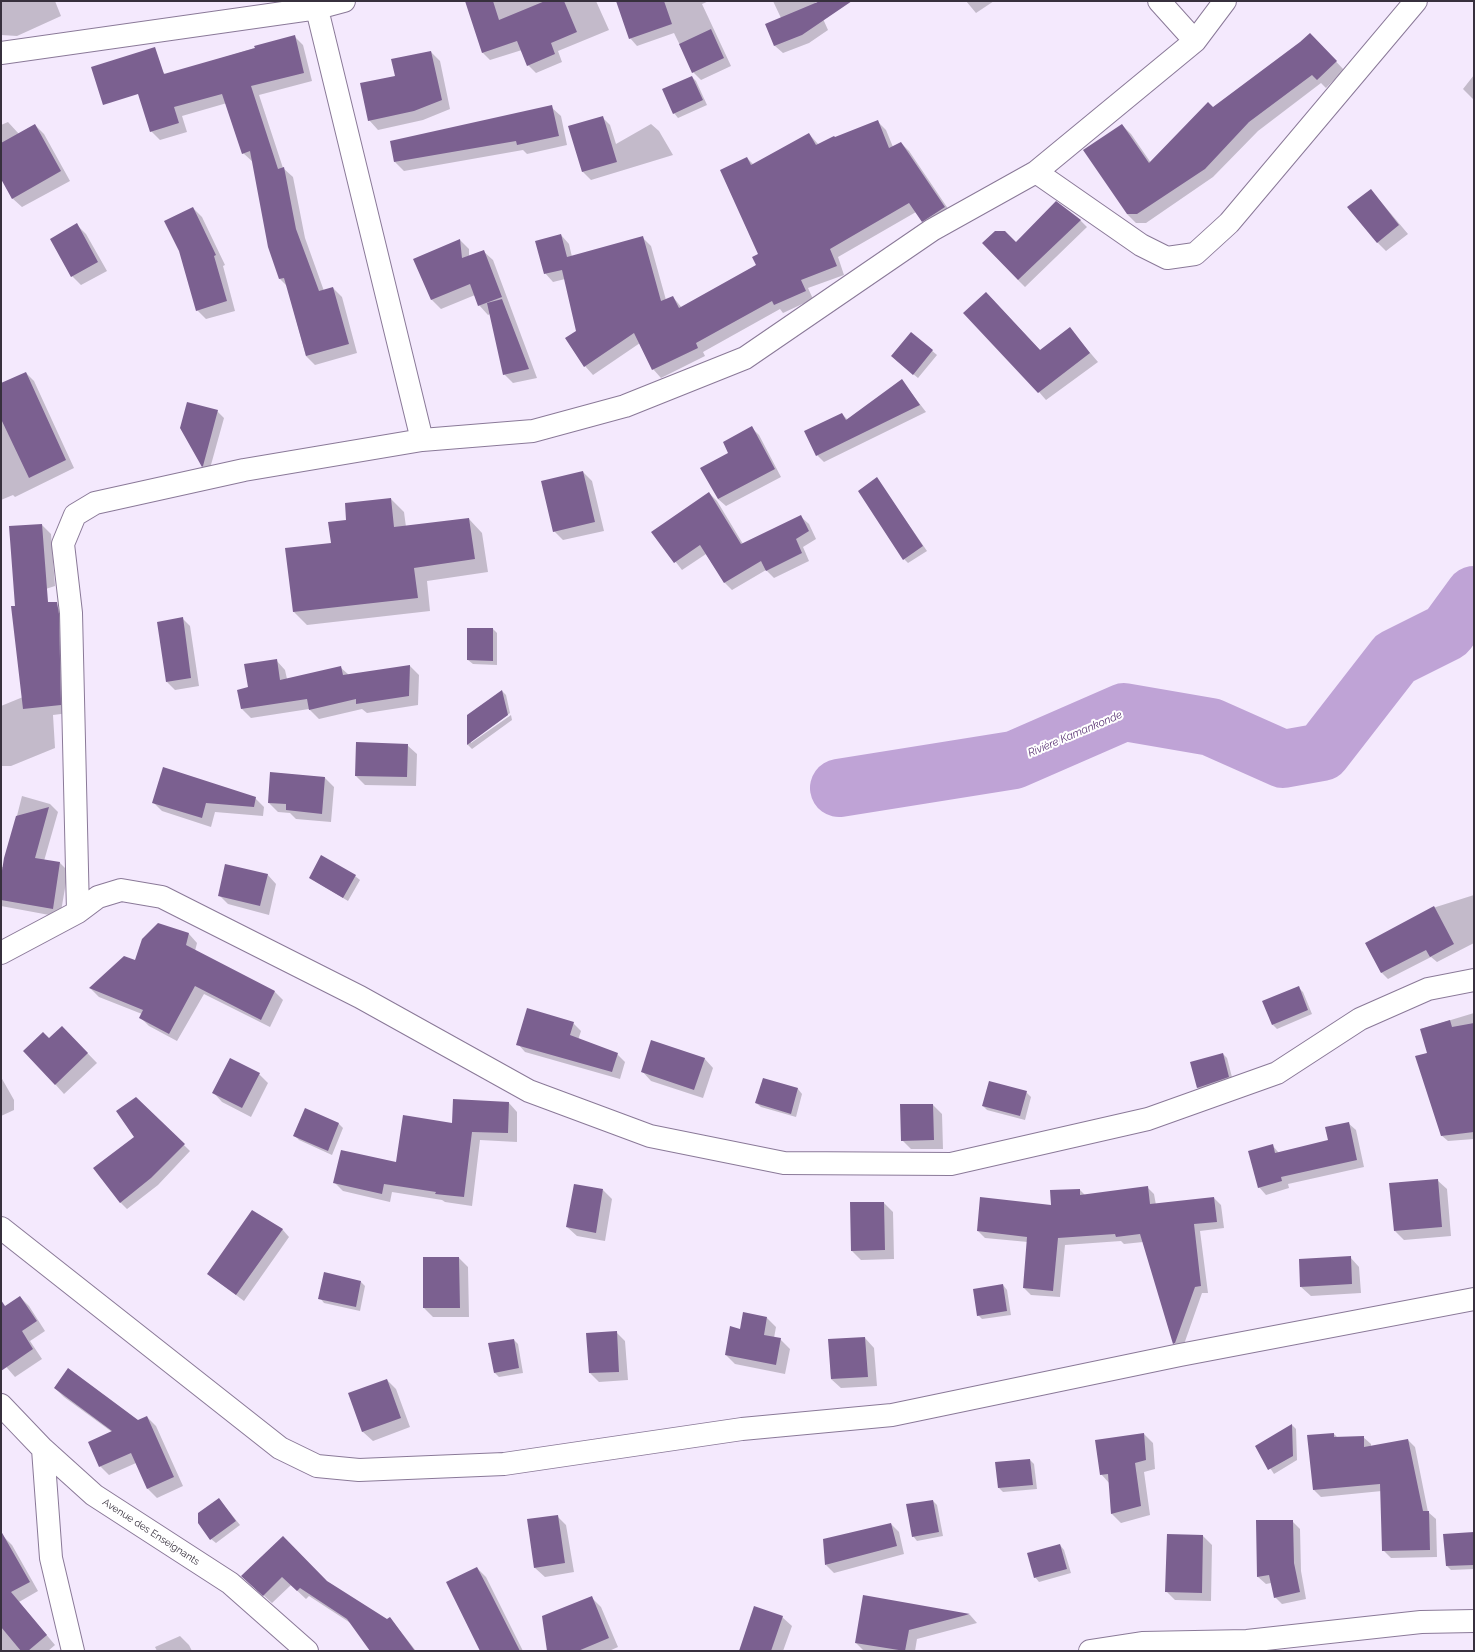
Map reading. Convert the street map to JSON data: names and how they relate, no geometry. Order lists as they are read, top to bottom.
{
  "streets": {
    "street": ["Avenue des Enseignants"]
  },
  "water": ["Rivière Kamankonde"]
}
